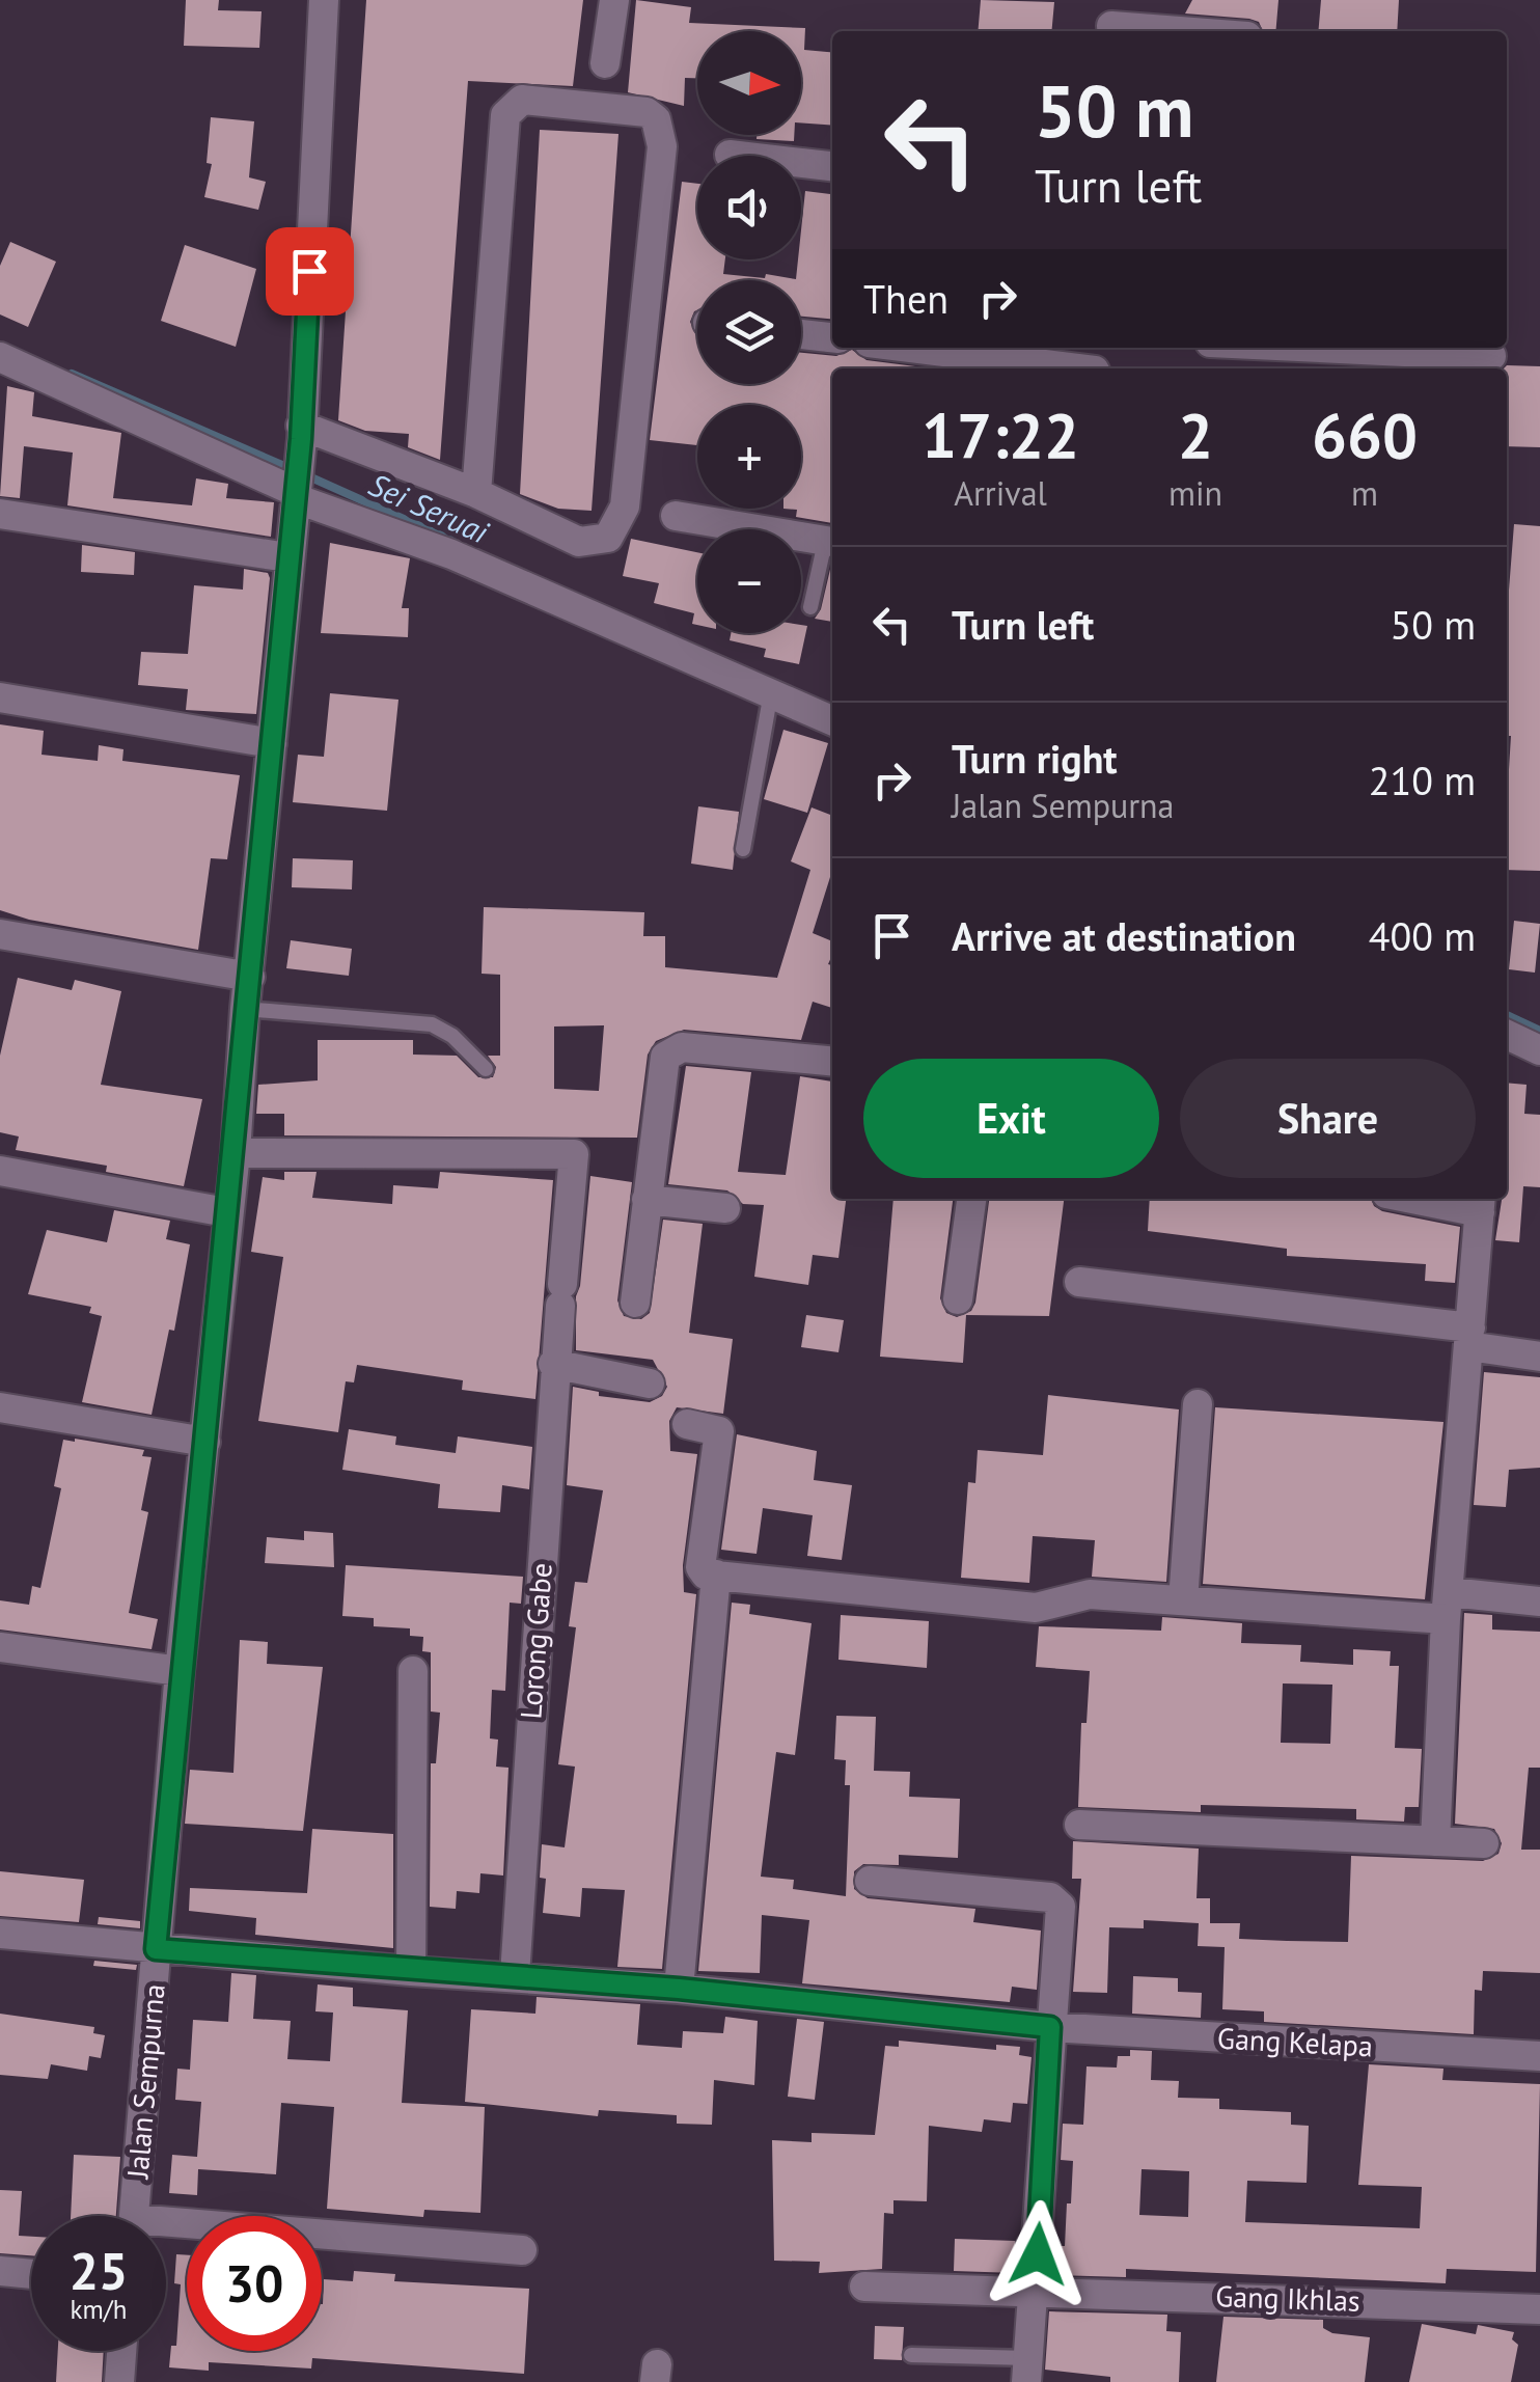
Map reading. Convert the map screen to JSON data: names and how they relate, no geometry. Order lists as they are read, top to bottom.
{
  "streets": {
    "street": [
      "Lorong Gabe",
      "Gang Kelapa",
      "Jalan Sempurna",
      "Gang Ikhlas"
    ]
  },
  "crossings": [
    ["Lorong Gabe", "Gang Kelapa"],
    ["Lorong Gabe", "Jalan Sempurna"],
    ["Gang Kelapa", "Jalan Sempurna"]
  ],
  "water": ["Sei Seruai"],
  "north": "right",
  "page": {
    "map_buttons": ["+", "−"],
    "turn": ["50 m", "Turn left"],
    "then": "Then",
    "eta": [
      "17:22",
      "Arrival",
      "2",
      "min",
      "660",
      "m"
    ],
    "list": [
      {
        "name": "Turn left",
        "value": "50 m"
      },
      {
        "name": "Turn right",
        "note": "Jalan Sempurna",
        "value": "210 m"
      },
      {
        "name": "Arrive at destination",
        "value": "400 m"
      }
    ],
    "buttons": ["Exit", "Share"],
    "speed": "25 km/h",
    "limit": "30"
  }
}
